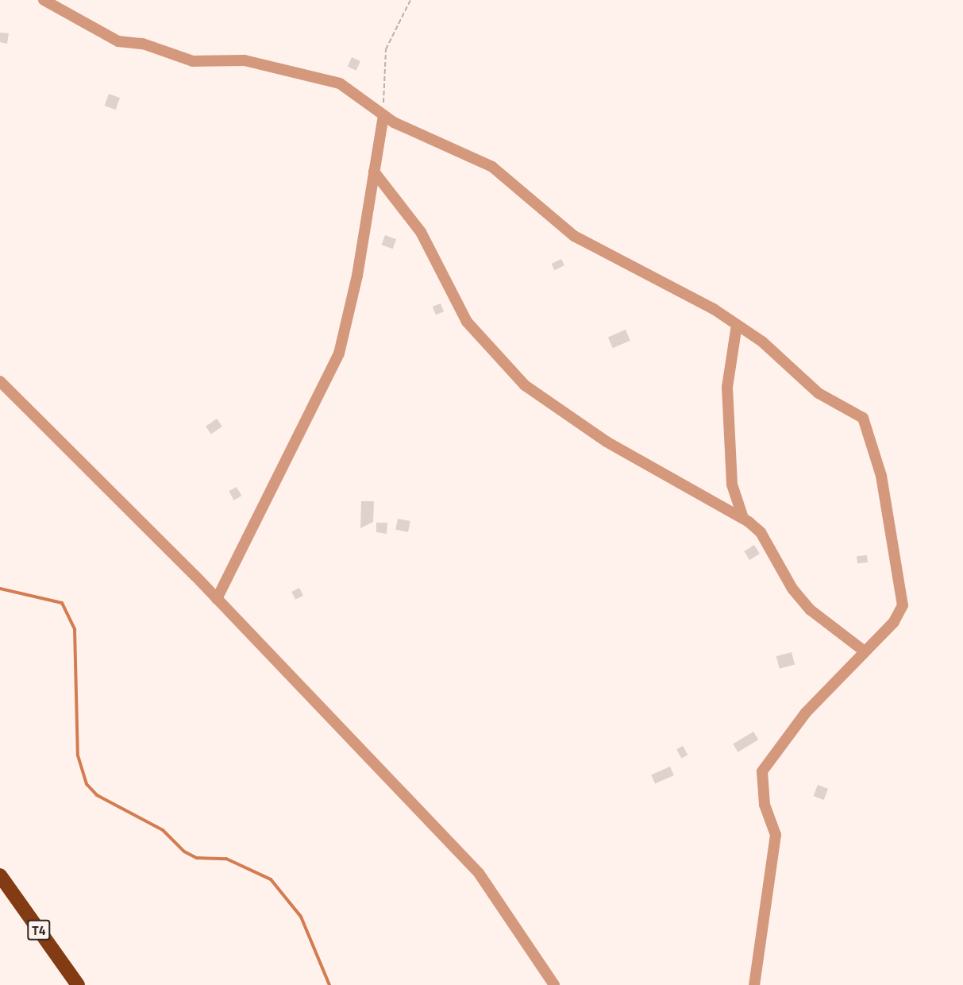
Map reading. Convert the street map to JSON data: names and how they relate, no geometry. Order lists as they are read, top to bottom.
{
  "streets": {
    "highway": ["T4"]
  }
}
